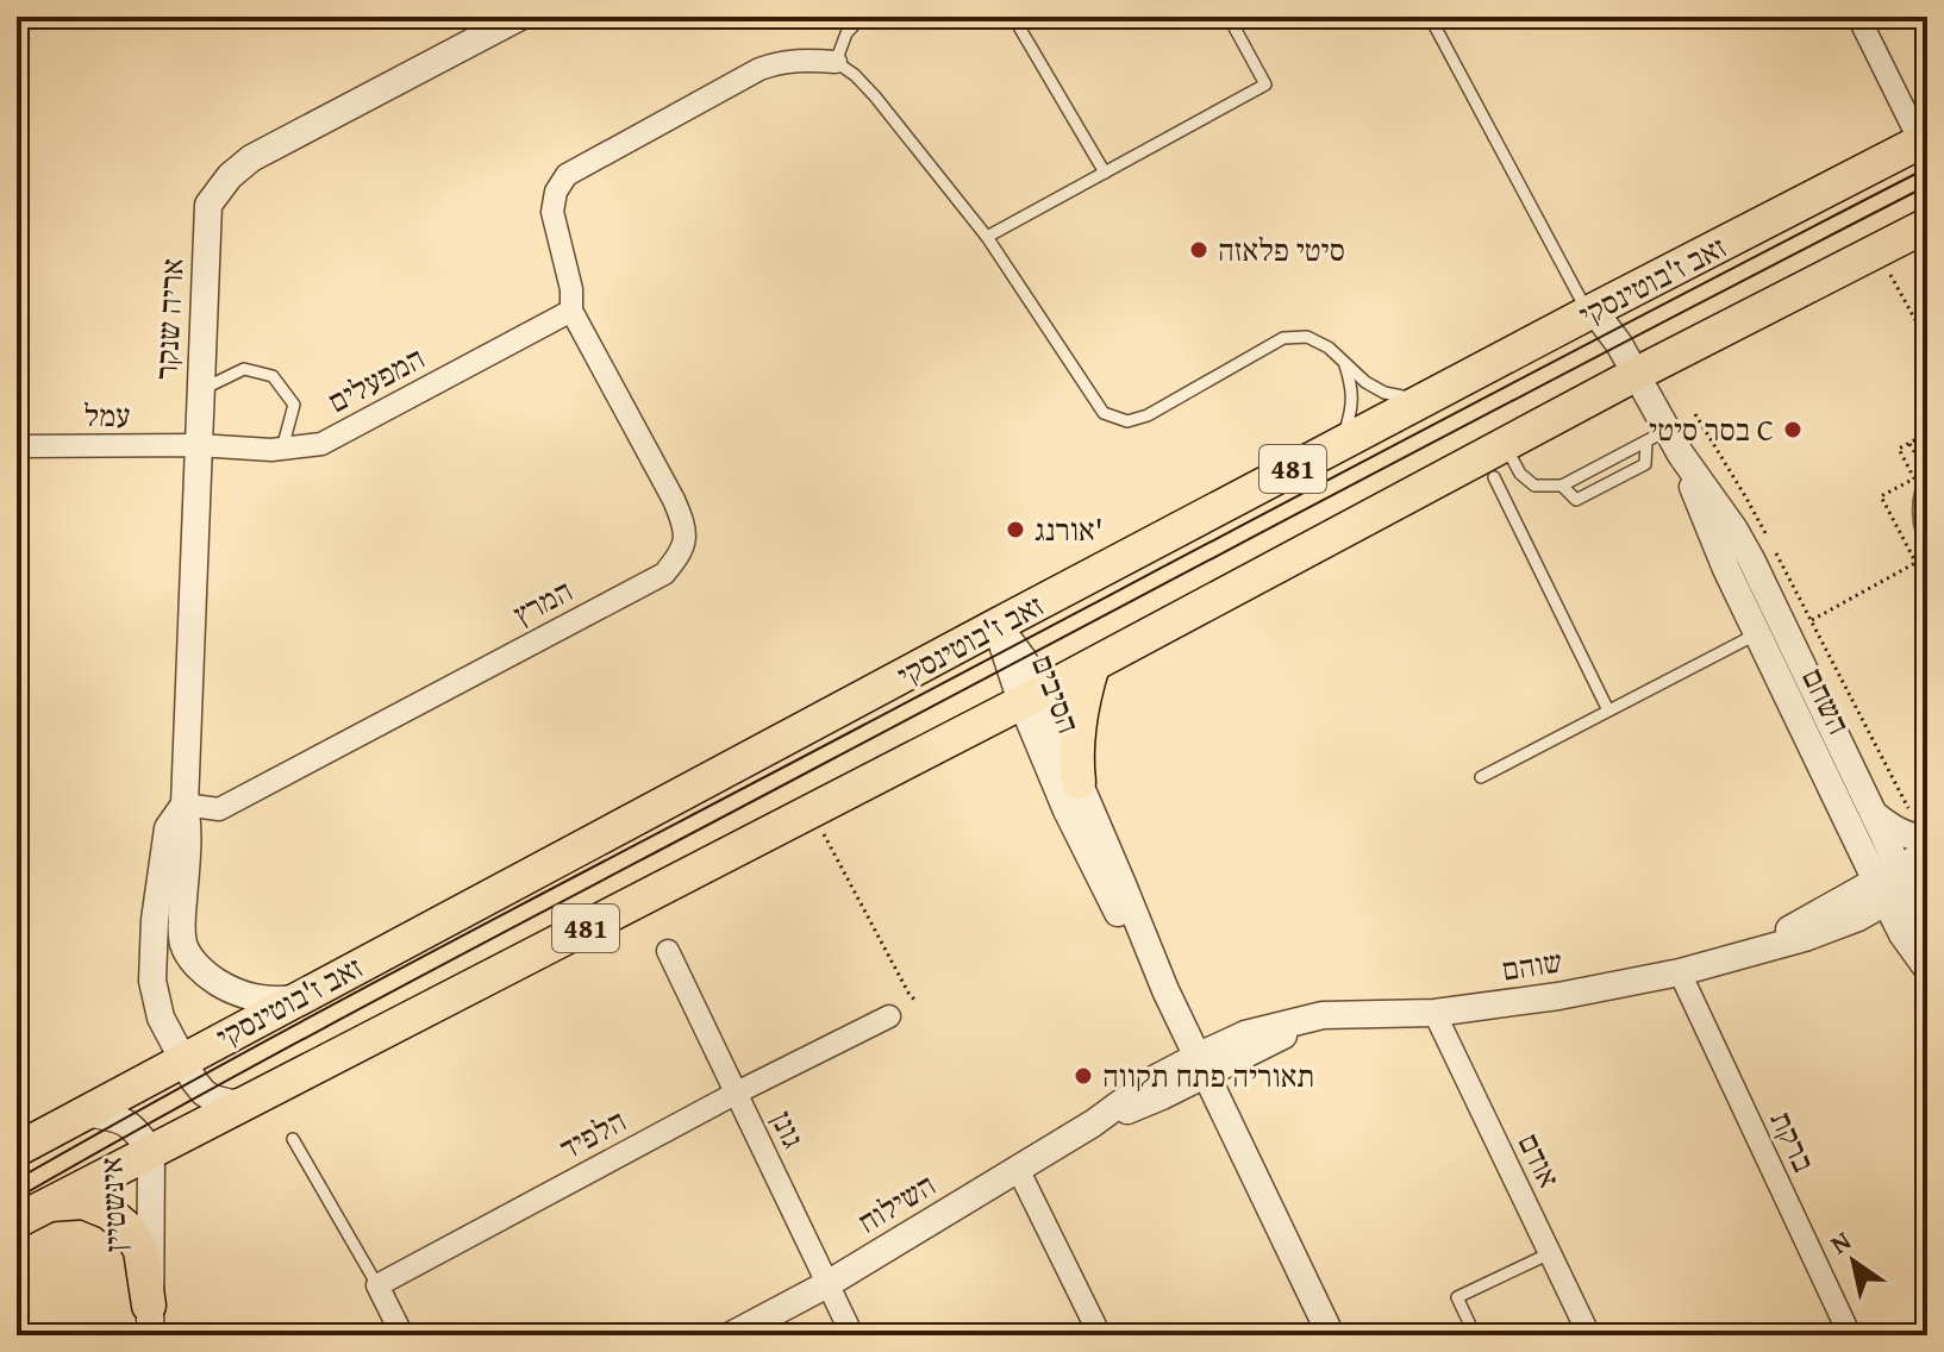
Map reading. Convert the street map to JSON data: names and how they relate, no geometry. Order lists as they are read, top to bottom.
{
  "streets": {
    "main road": ["זאב ז'בוטינסקי", "481"],
    "street": [
      "אריה שנקר",
      "המפעלים",
      "עמל",
      "המרץ",
      "הסיבים",
      "השחם",
      "שוהם",
      "גונן",
      "הלפיד",
      "ברקת",
      "אודם",
      "השילוח",
      "אינשטיין"
    ]
  },
  "crossings": [
    ["זאב ז'בוטינסקי", "אריה שנקר"],
    ["זאב ז'בוטינסקי", "הסיבים"],
    ["זאב ז'בוטינסקי", "השחם"],
    ["זאב ז'בוטינסקי", "אינשטיין"],
    ["אריה שנקר", "המפעלים"],
    ["אריה שנקר", "עמל"],
    ["אריה שנקר", "481"],
    ["אריה שנקר", "המרץ"],
    ["המפעלים", "עמל"],
    ["המפעלים", "המרץ"],
    ["481", "הסיבים"],
    ["481", "השחם"],
    ["481", "אינשטיין"],
    ["הסיבים", "שוהם"],
    ["הסיבים", "השילוח"],
    ["השחם", "שוהם"],
    ["שוהם", "ברקת"],
    ["שוהם", "אודם"],
    ["שוהם", "השילוח"],
    ["גונן", "הלפיד"],
    ["גונן", "השילוח"]
  ],
  "places": [
    "סיטי פלאזה",
    "בסר סיטי C",
    "אורנג'",
    "תאוריה פתח תקווה"
  ],
  "north": "top left"
}
